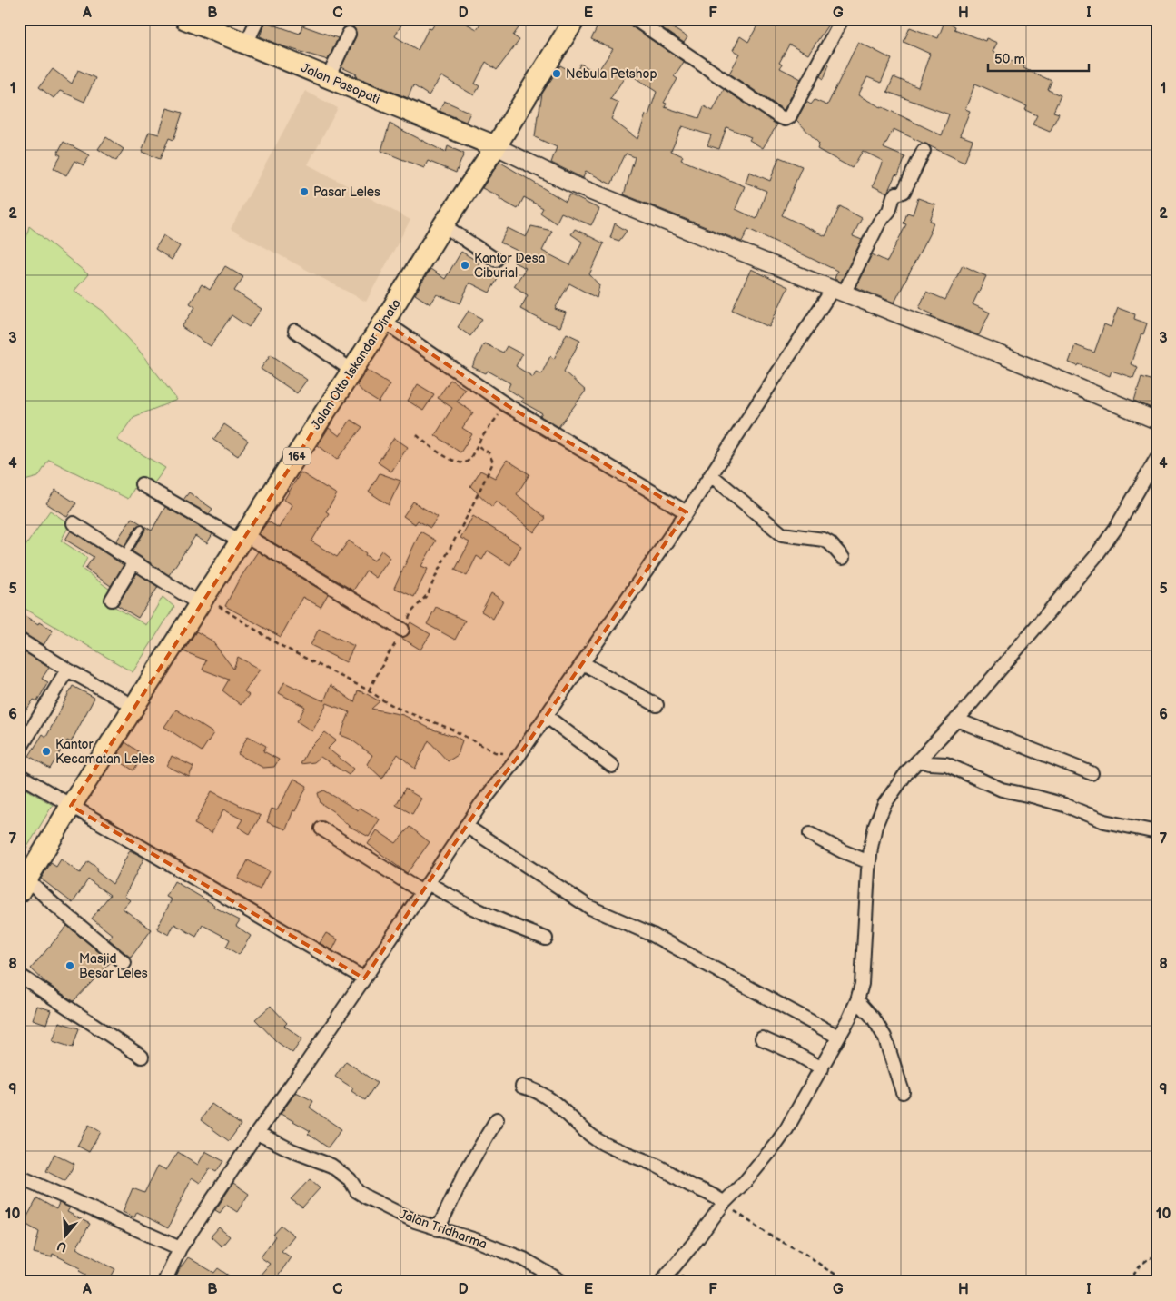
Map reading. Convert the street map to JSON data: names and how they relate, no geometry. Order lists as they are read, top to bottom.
{
  "streets": {
    "main road": ["Jalan Pasopati", "Jalan Otto Iskandar Dinata", "164"],
    "street": ["Jalan Tridharma"]
  },
  "crossings": [
    ["Jalan Pasopati", "Jalan Otto Iskandar Dinata"]
  ],
  "places": [
    "Nebula Petshop",
    "Pasar Leles",
    "Kantor Desa Ciburial",
    "Kantor Kecamatan Leles",
    "Masjid Besar Leles"
  ],
  "scale_bar": "50 m",
  "north": "bottom",
  "grid": {
    "columns": [
      "A",
      "B",
      "C",
      "D",
      "E",
      "F",
      "G",
      "H",
      "I"
    ],
    "rows": [
      "1",
      "2",
      "3",
      "4",
      "5",
      "6",
      "7",
      "8",
      "9",
      "10"
    ]
  }
}
